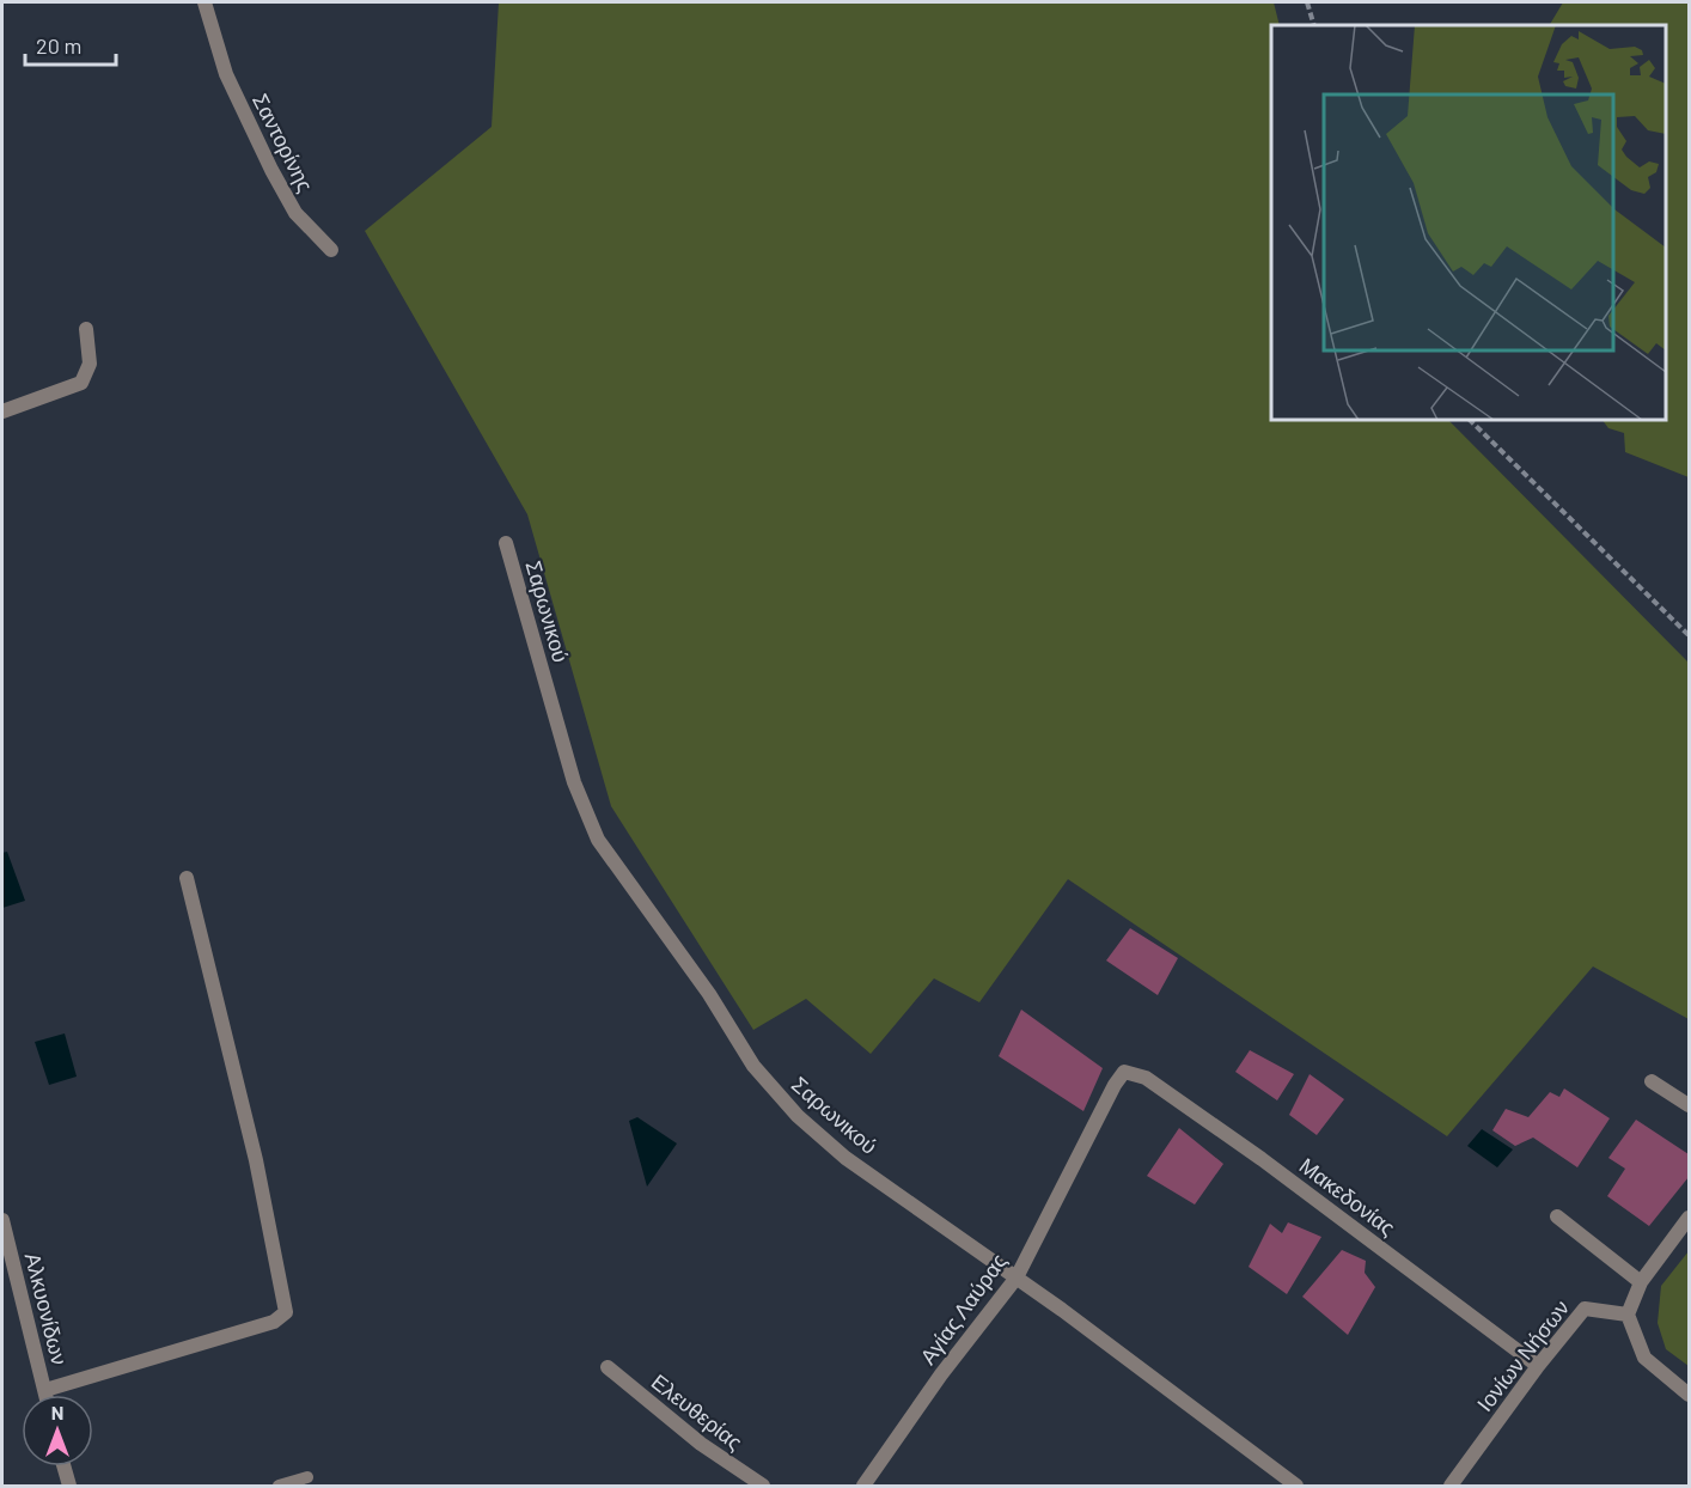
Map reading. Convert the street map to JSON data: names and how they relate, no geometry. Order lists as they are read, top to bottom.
{
  "streets": {
    "street": [
      "Σαντορίνης",
      "Σαρωνικού",
      "Μακεδονίας",
      "Αλκυονίδων",
      "Αγίας Λαύρας",
      "Ιονίων Νήσων",
      "Ελευθερίας"
    ]
  },
  "crossings": [
    ["Σαρωνικού", "Αγίας Λαύρας"],
    ["Μακεδονίας", "Αγίας Λαύρας"],
    ["Μακεδονίας", "Ιονίων Νήσων"]
  ],
  "scale_bar": "20 m",
  "north": "top"
}
